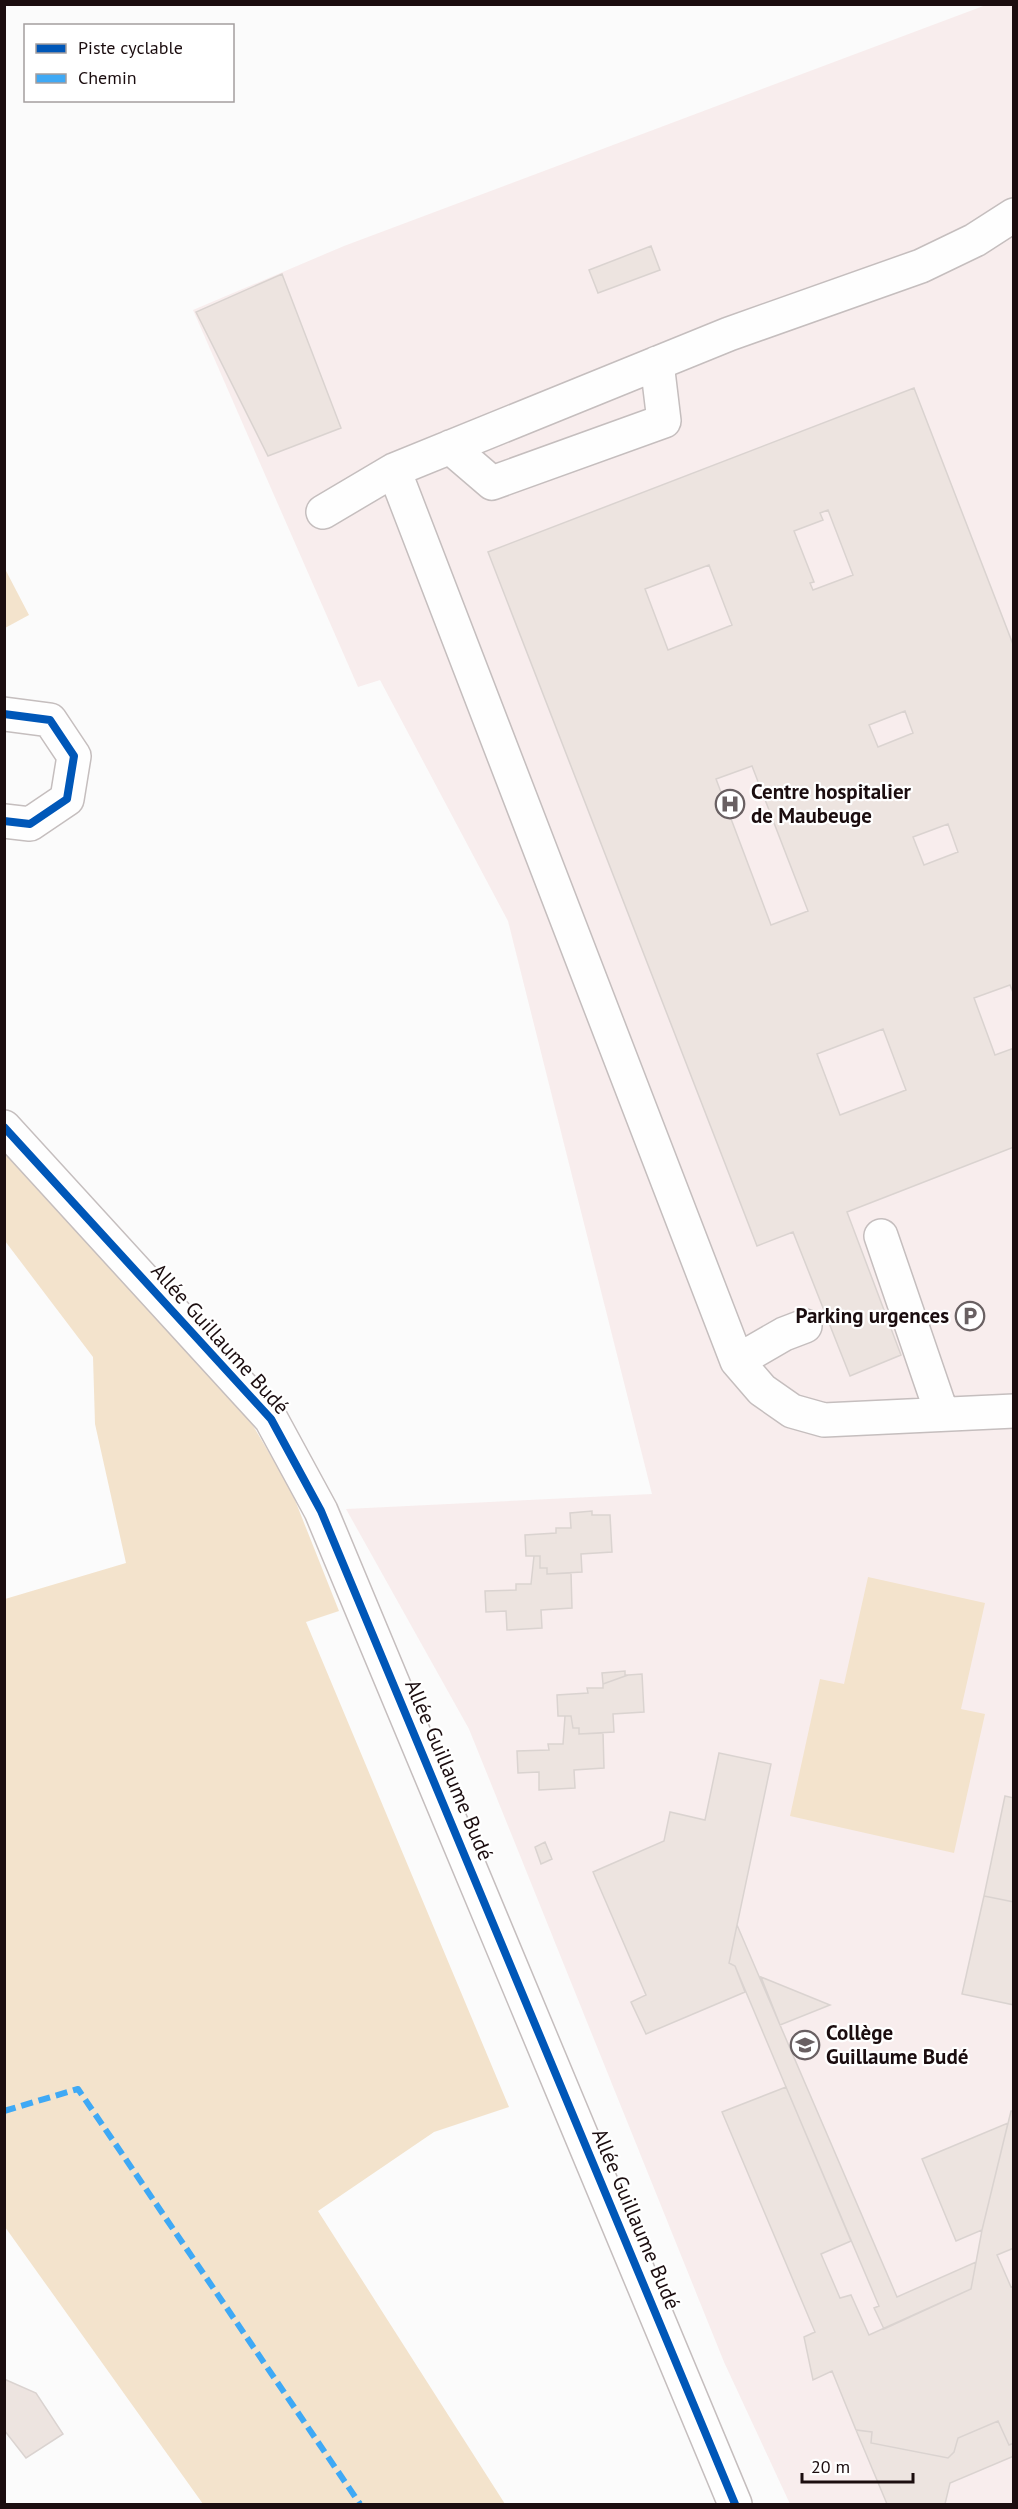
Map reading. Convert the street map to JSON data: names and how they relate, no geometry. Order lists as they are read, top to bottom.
{
  "streets": {
    "street": ["Allée Guillaume Budé"]
  },
  "places": {
    "hospital": ["Centre hospitalier de Maubeuge"],
    "parking": ["Parking urgences"],
    "school or university": ["Collège Guillaume Budé"]
  },
  "legend": ["Piste cyclable", "Chemin"],
  "scale_bar": "20 m"
}
